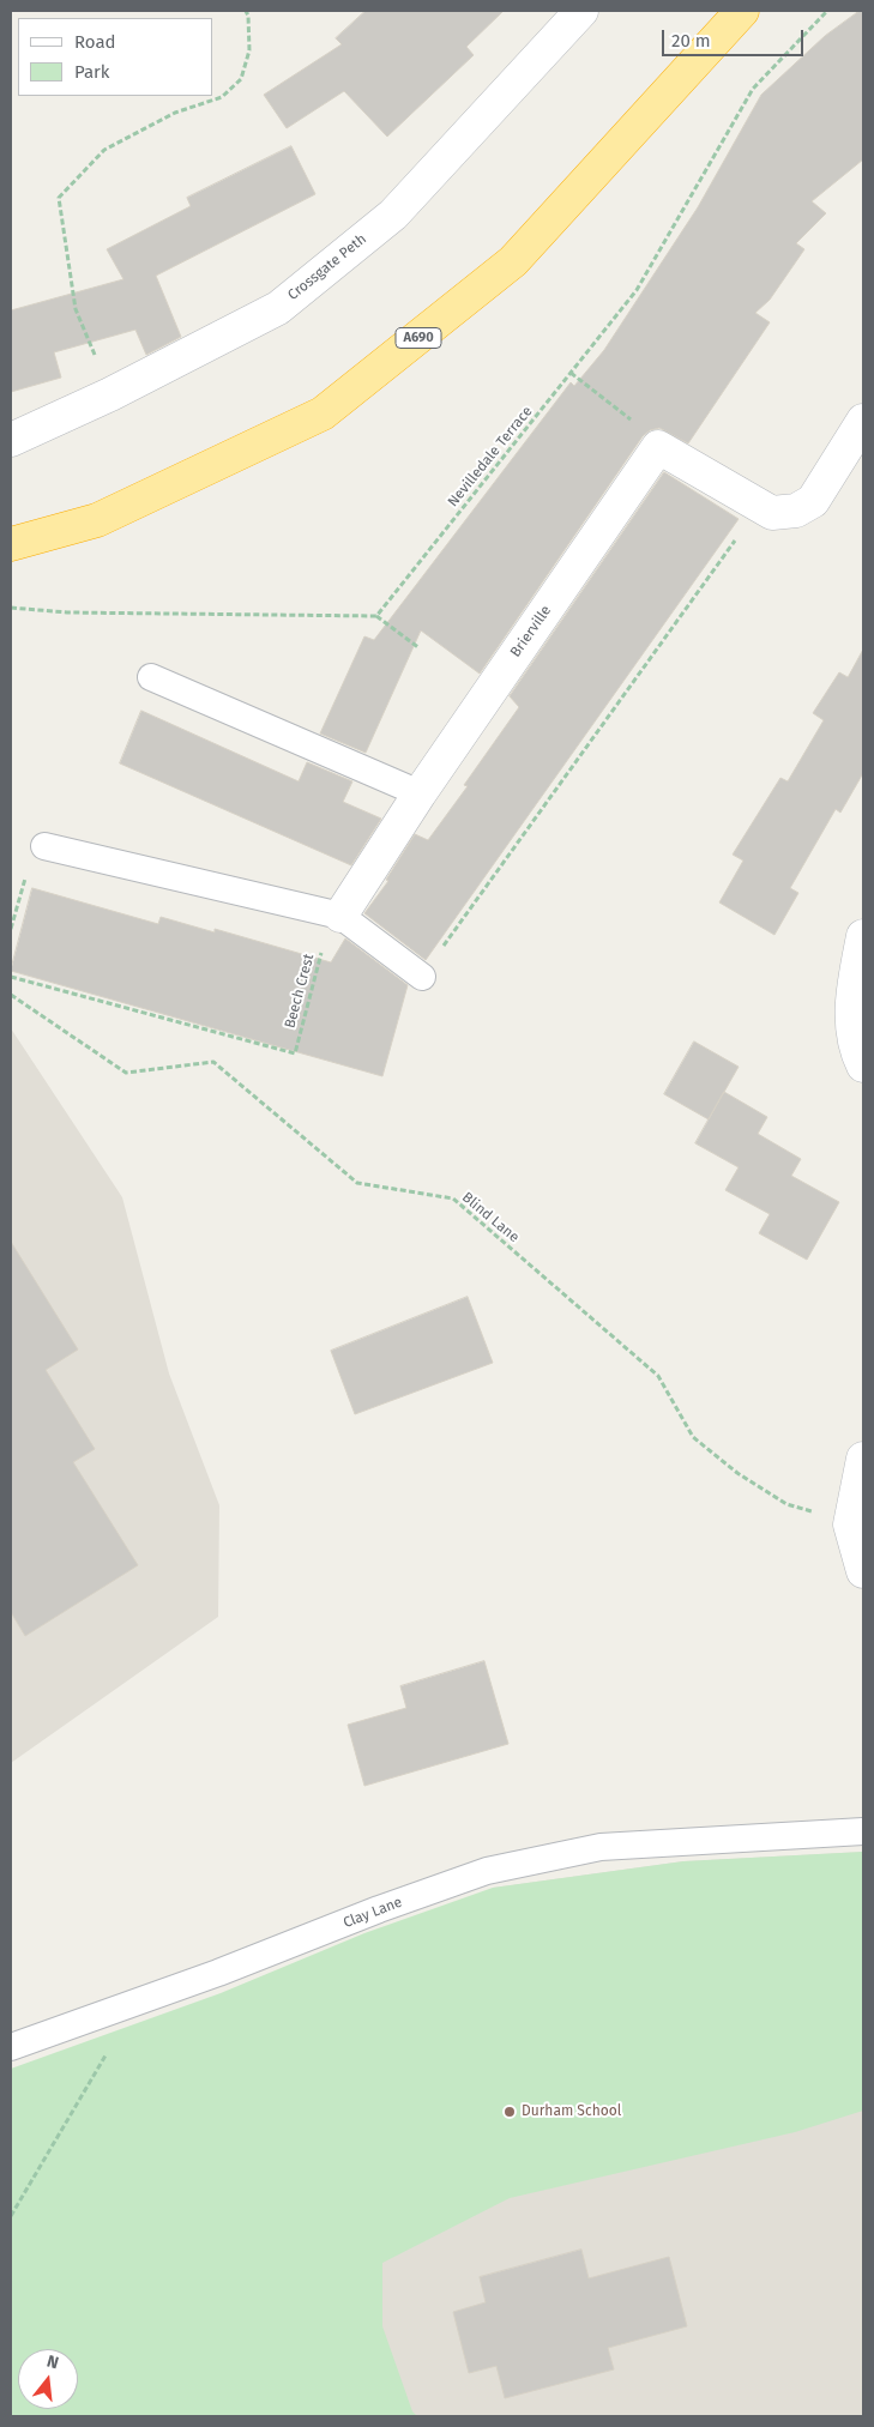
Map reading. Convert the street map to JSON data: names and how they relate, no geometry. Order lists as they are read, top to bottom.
{
  "streets": {
    "highway": ["A690"],
    "street": ["Crossgate Peth", "Brierville"],
    "lane": ["Clay Lane"],
    "path": ["Nevilledale Terrace", "Beech Crest", "Blind Lane"]
  },
  "crossings": [
    ["Brierville", "Beech Crest"]
  ],
  "places": ["Durham School"],
  "legend": ["Road", "Park"],
  "scale_bar": "20 m",
  "north": "top"
}
